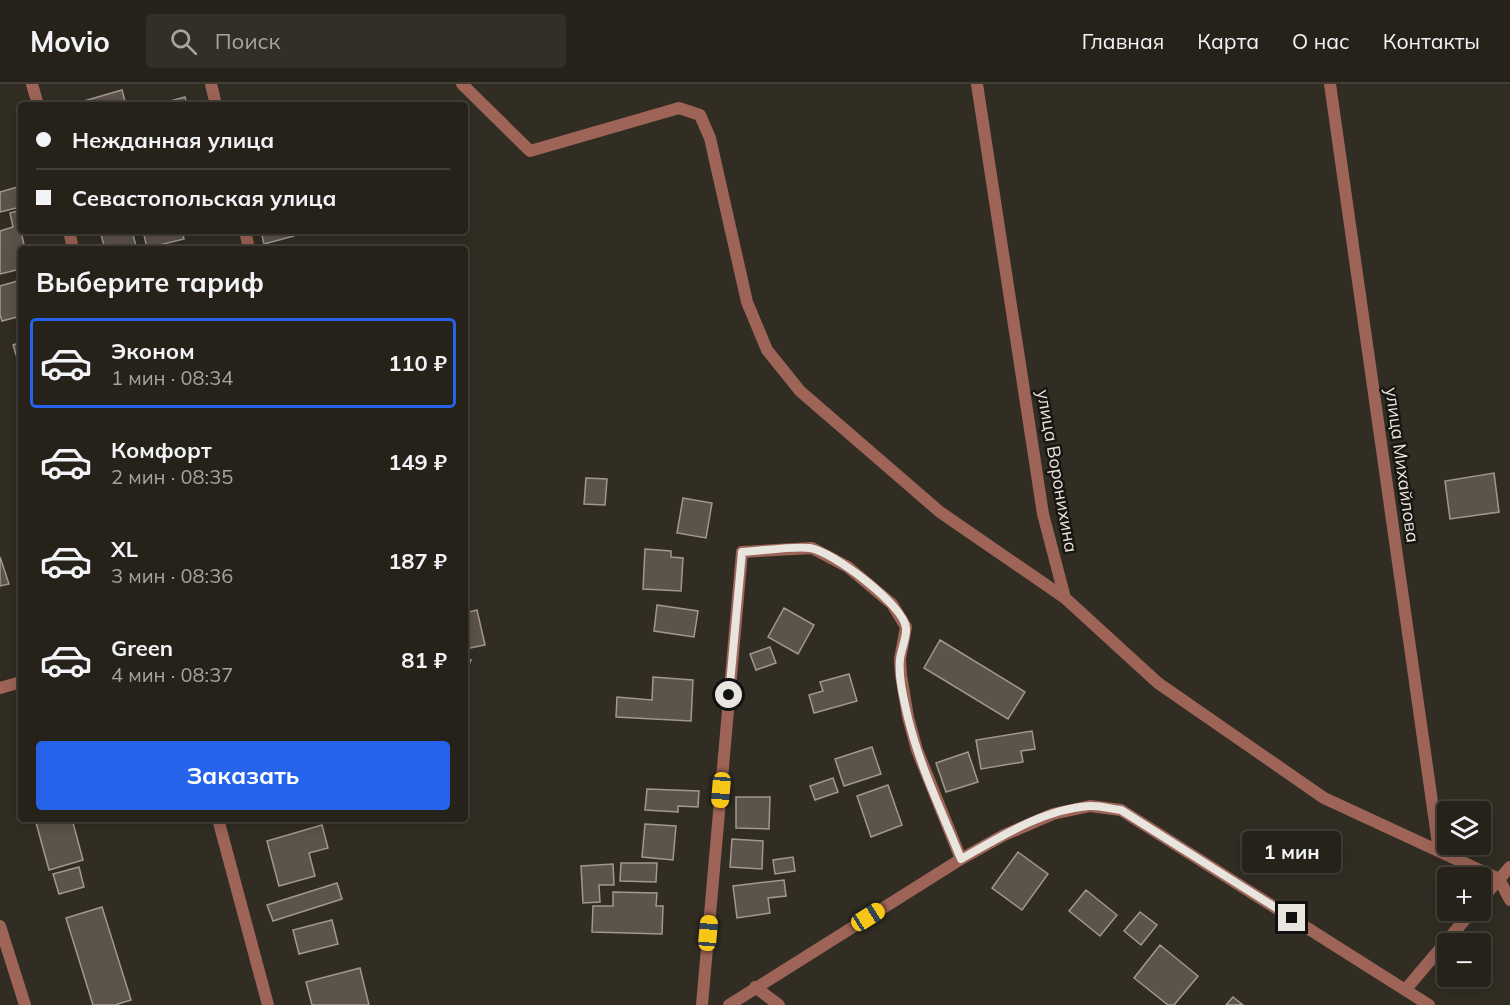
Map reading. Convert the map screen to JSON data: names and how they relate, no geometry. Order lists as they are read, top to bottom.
{
  "streets": {
    "street": ["улица Михайлова", "улица Воронихина"]
  },
  "page": {
    "header": "Movio",
    "search": "Поиск",
    "nav": [
      "Главная",
      "Карта",
      "О нас",
      "Контакты"
    ],
    "banner": ["Нежданная улица", "Севастопольская улица"],
    "heading": "Выберите тариф",
    "list": [
      {
        "name": "Эконом",
        "note": "1 мин · 08:34",
        "value": "110 ₽"
      },
      {
        "name": "Комфорт",
        "note": "2 мин · 08:35",
        "value": "149 ₽"
      },
      {
        "name": "XL",
        "note": "3 мин · 08:36",
        "value": "187 ₽"
      },
      {
        "name": "Green",
        "note": "4 мин · 08:37",
        "value": "81 ₽"
      }
    ],
    "buttons": "Заказать",
    "map_buttons": ["+", "−"],
    "bubble": "1 мин"
  }
}
